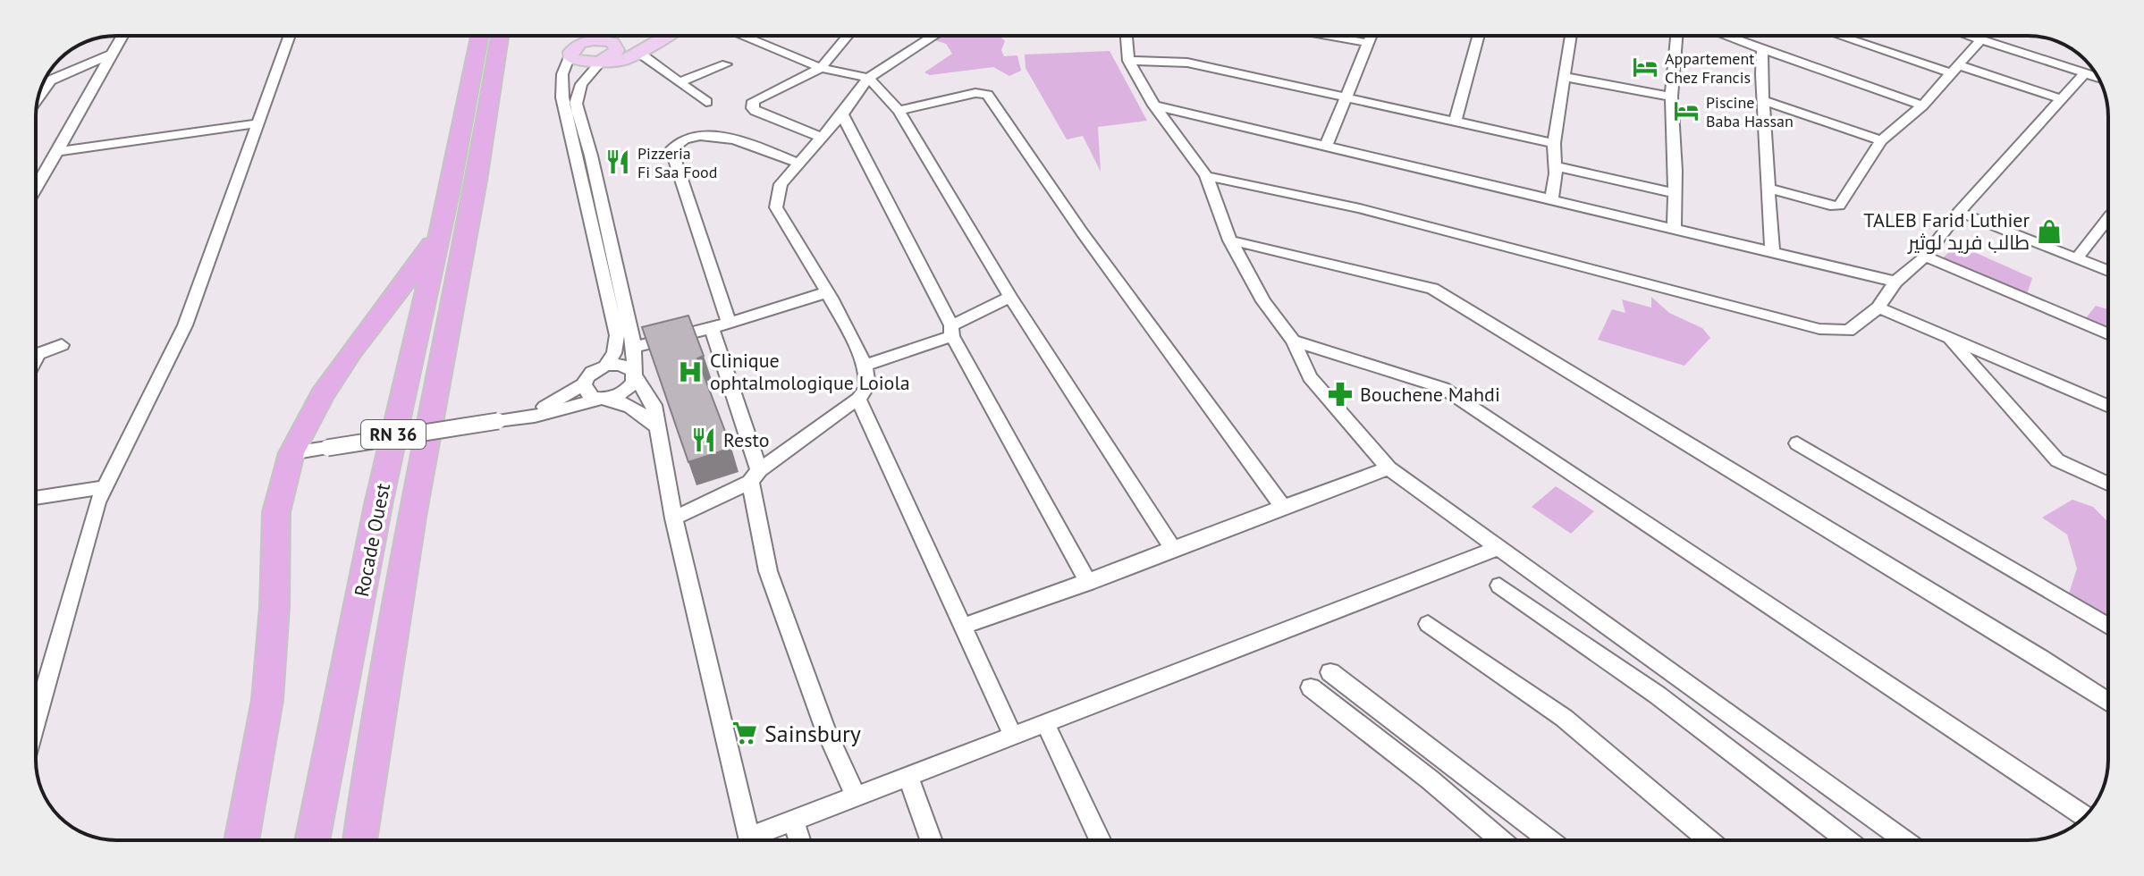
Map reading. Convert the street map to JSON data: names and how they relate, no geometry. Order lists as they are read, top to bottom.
{
  "streets": {
    "highway": ["RN 36", "Rocade Ouest"]
  },
  "places": {
    "hotel": ["Appartement Chez Francis", "Piscine Baba Hassan"],
    "restaurant": ["Pizzeria Fi Saa Food", "Resto"],
    "shop": ["TALEB Farid Luthier طالب فريد لوثير"],
    "hospital": ["Clinique ophtalmologique Loiola"],
    "pharmacy": ["Bouchene Mahdi"],
    "supermarket": ["Sainsbury"]
  }
}
